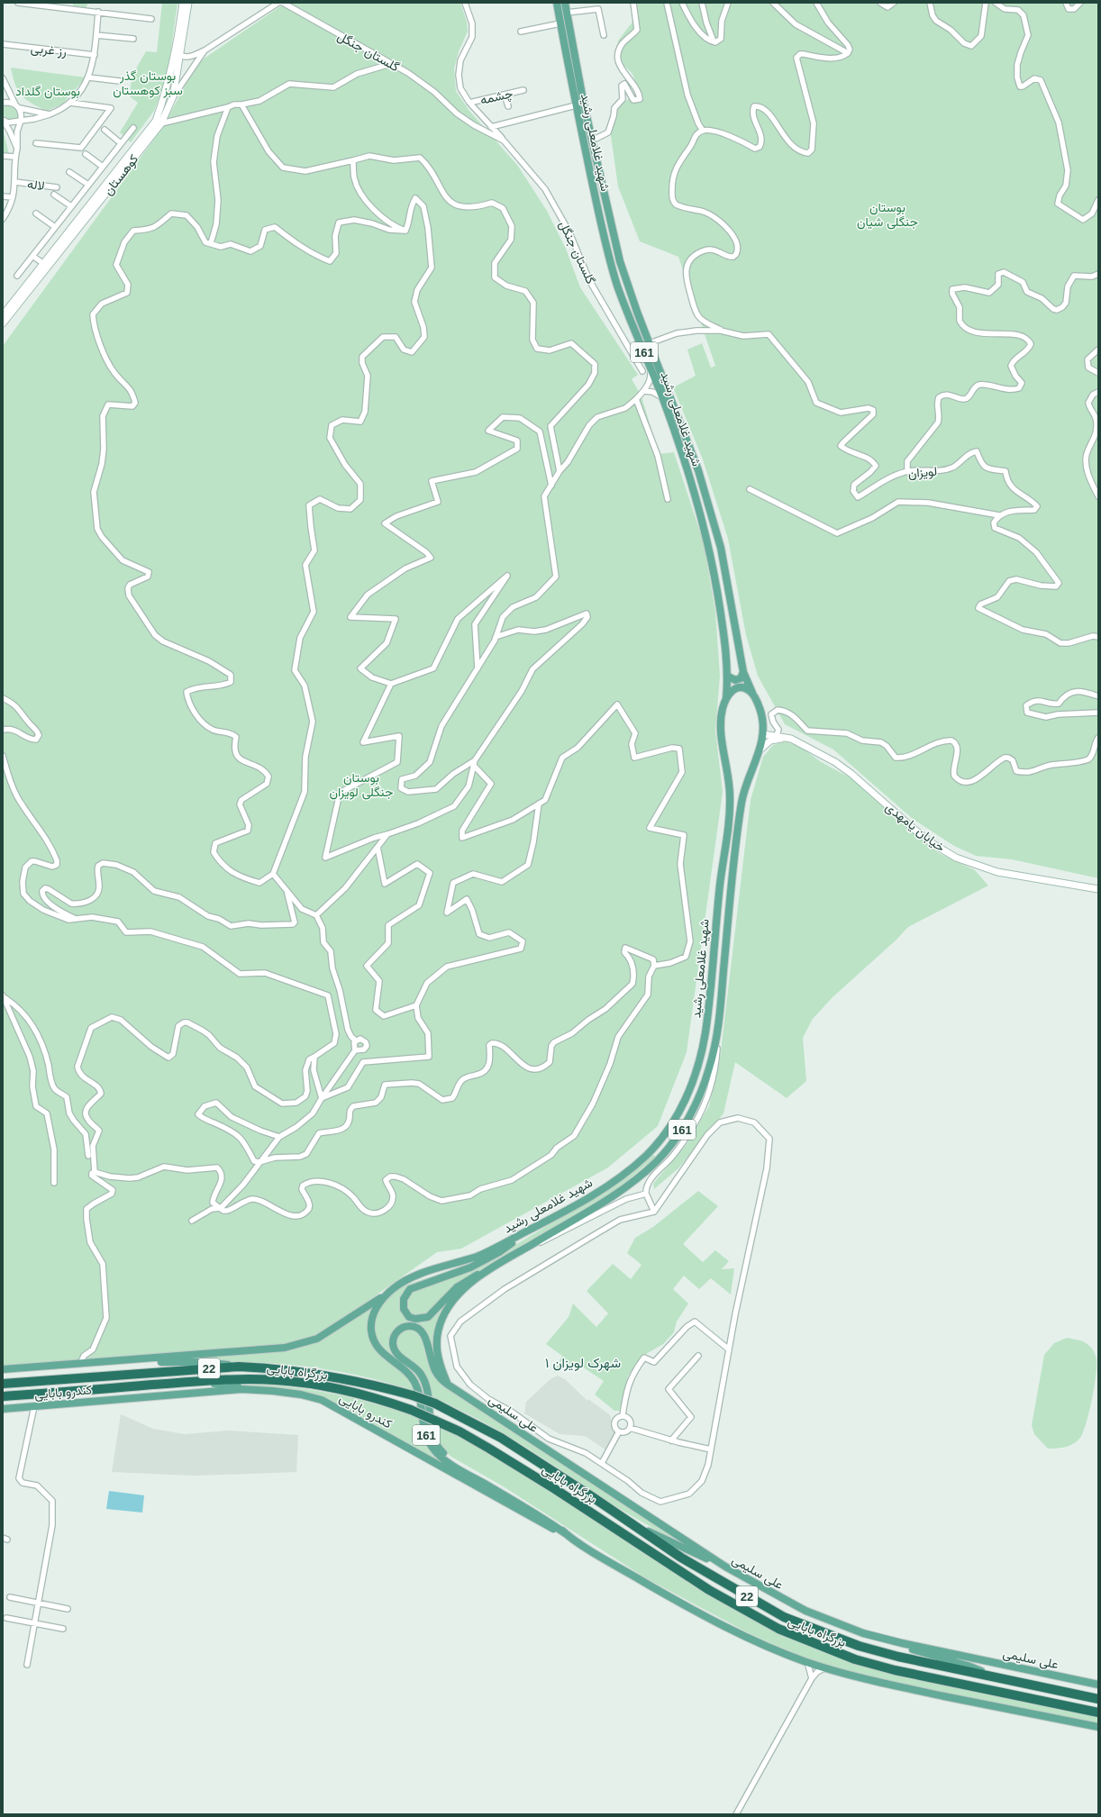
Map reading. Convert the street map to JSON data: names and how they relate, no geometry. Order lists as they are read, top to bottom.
{
  "streets": {
    "highway": ["22", "بزرگراه بابایی"],
    "main road": [
      "شهید غلامعلی رشید",
      "کوهستان",
      "161",
      "خیابان یامهدی",
      "کندرو بابایی",
      "علی سلیمی"
    ],
    "street": [
      "رز غربی",
      "گلستان جنگل",
      "چشمه",
      "لاله",
      "لویزان"
    ]
  },
  "crossings": [
    ["گلستان جنگل", "چشمه"],
    ["شهید غلامعلی رشید", "لویزان"],
    ["شهید غلامعلی رشید", "خیابان یامهدی"],
    ["شهید غلامعلی رشید", "کندرو بابایی"],
    ["شهید غلامعلی رشید", "علی سلیمی"],
    ["کندرو بابایی", "علی سلیمی"]
  ],
  "districts": ["شهرک لویزان ۱"],
  "parks": [
    "بوستان گذر سبز کوهستان",
    "بوستان گلداد",
    "بوستان جنگلی شیان",
    "بوستان جنگلی لویزان"
  ]
}
